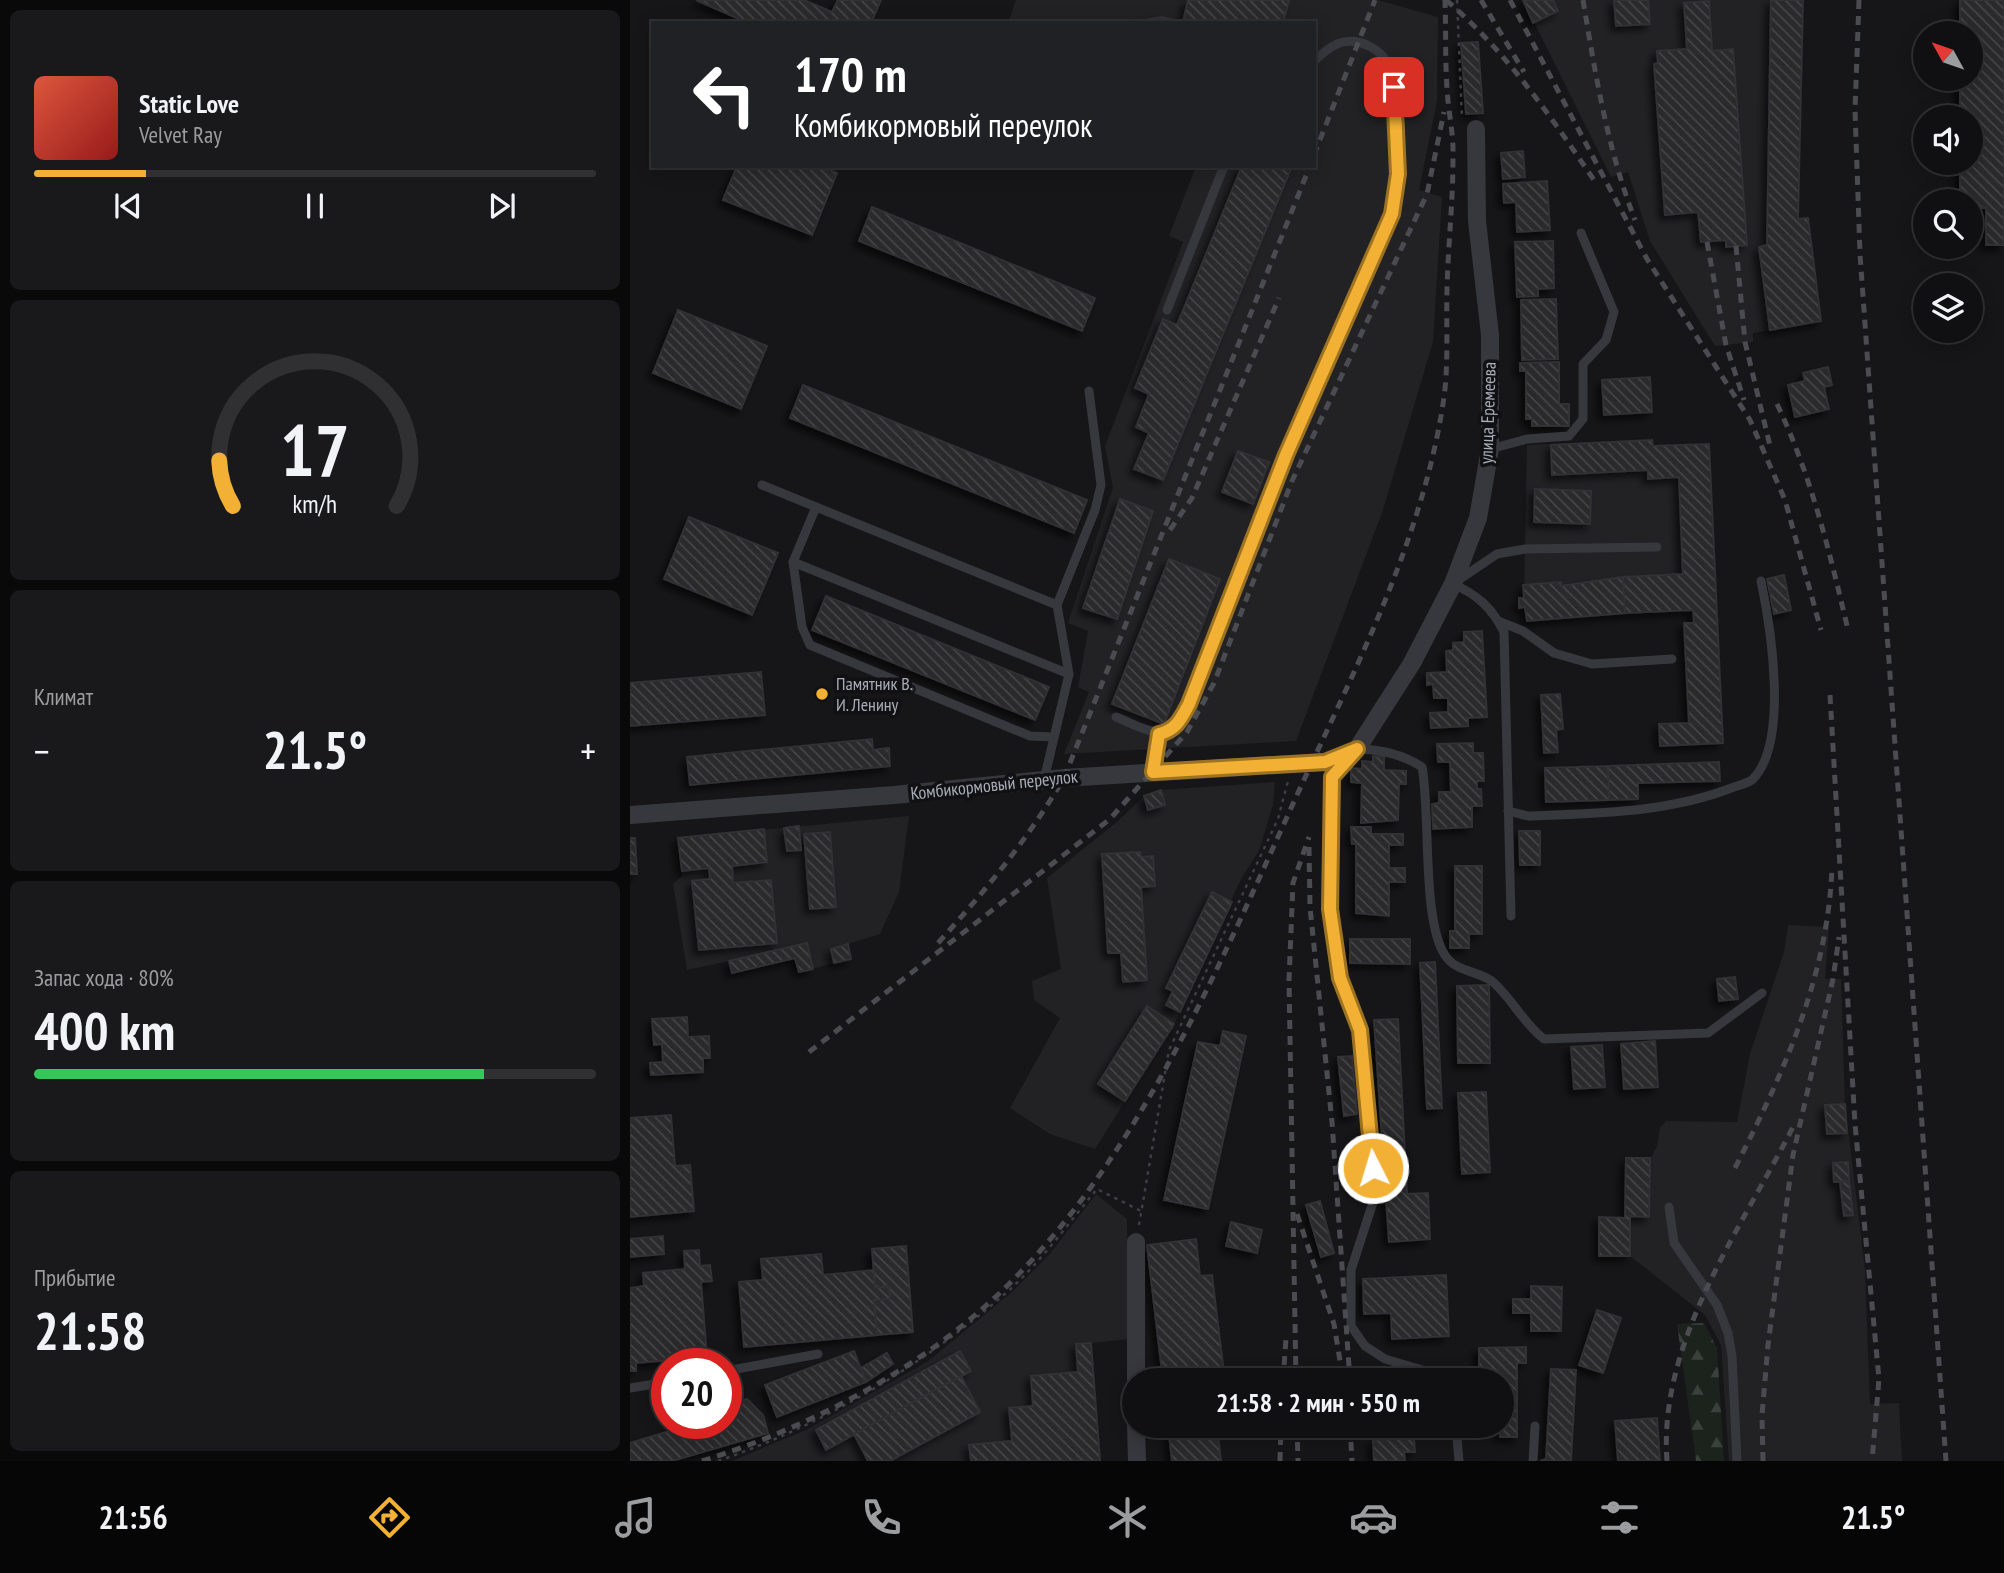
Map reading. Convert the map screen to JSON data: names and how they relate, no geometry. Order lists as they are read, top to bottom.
{
  "streets": {
    "street": ["улица Еремеева", "Комбикормовый переулок"]
  },
  "crossings": [
    ["улица Еремеева", "Комбикормовый переулок"]
  ],
  "places": ["Памятник В. И. Ленину"],
  "north": "top left",
  "page": {
    "turn": ["170 m", "Комбикормовый переулок"],
    "song": ["Static Love", "Velvet Ray"],
    "tile": [
      "Климат",
      ["Запас хода · 80%", "400 km"],
      ["Прибытие", "21:58"]
    ],
    "heat": ["−", "21.5°", "+"],
    "limit": "20",
    "trip": "21:58 · 2 мин · 550 m",
    "tabs": ["21:56", "21.5°"],
    "gauge": ["17", "km/h"]
  }
}
